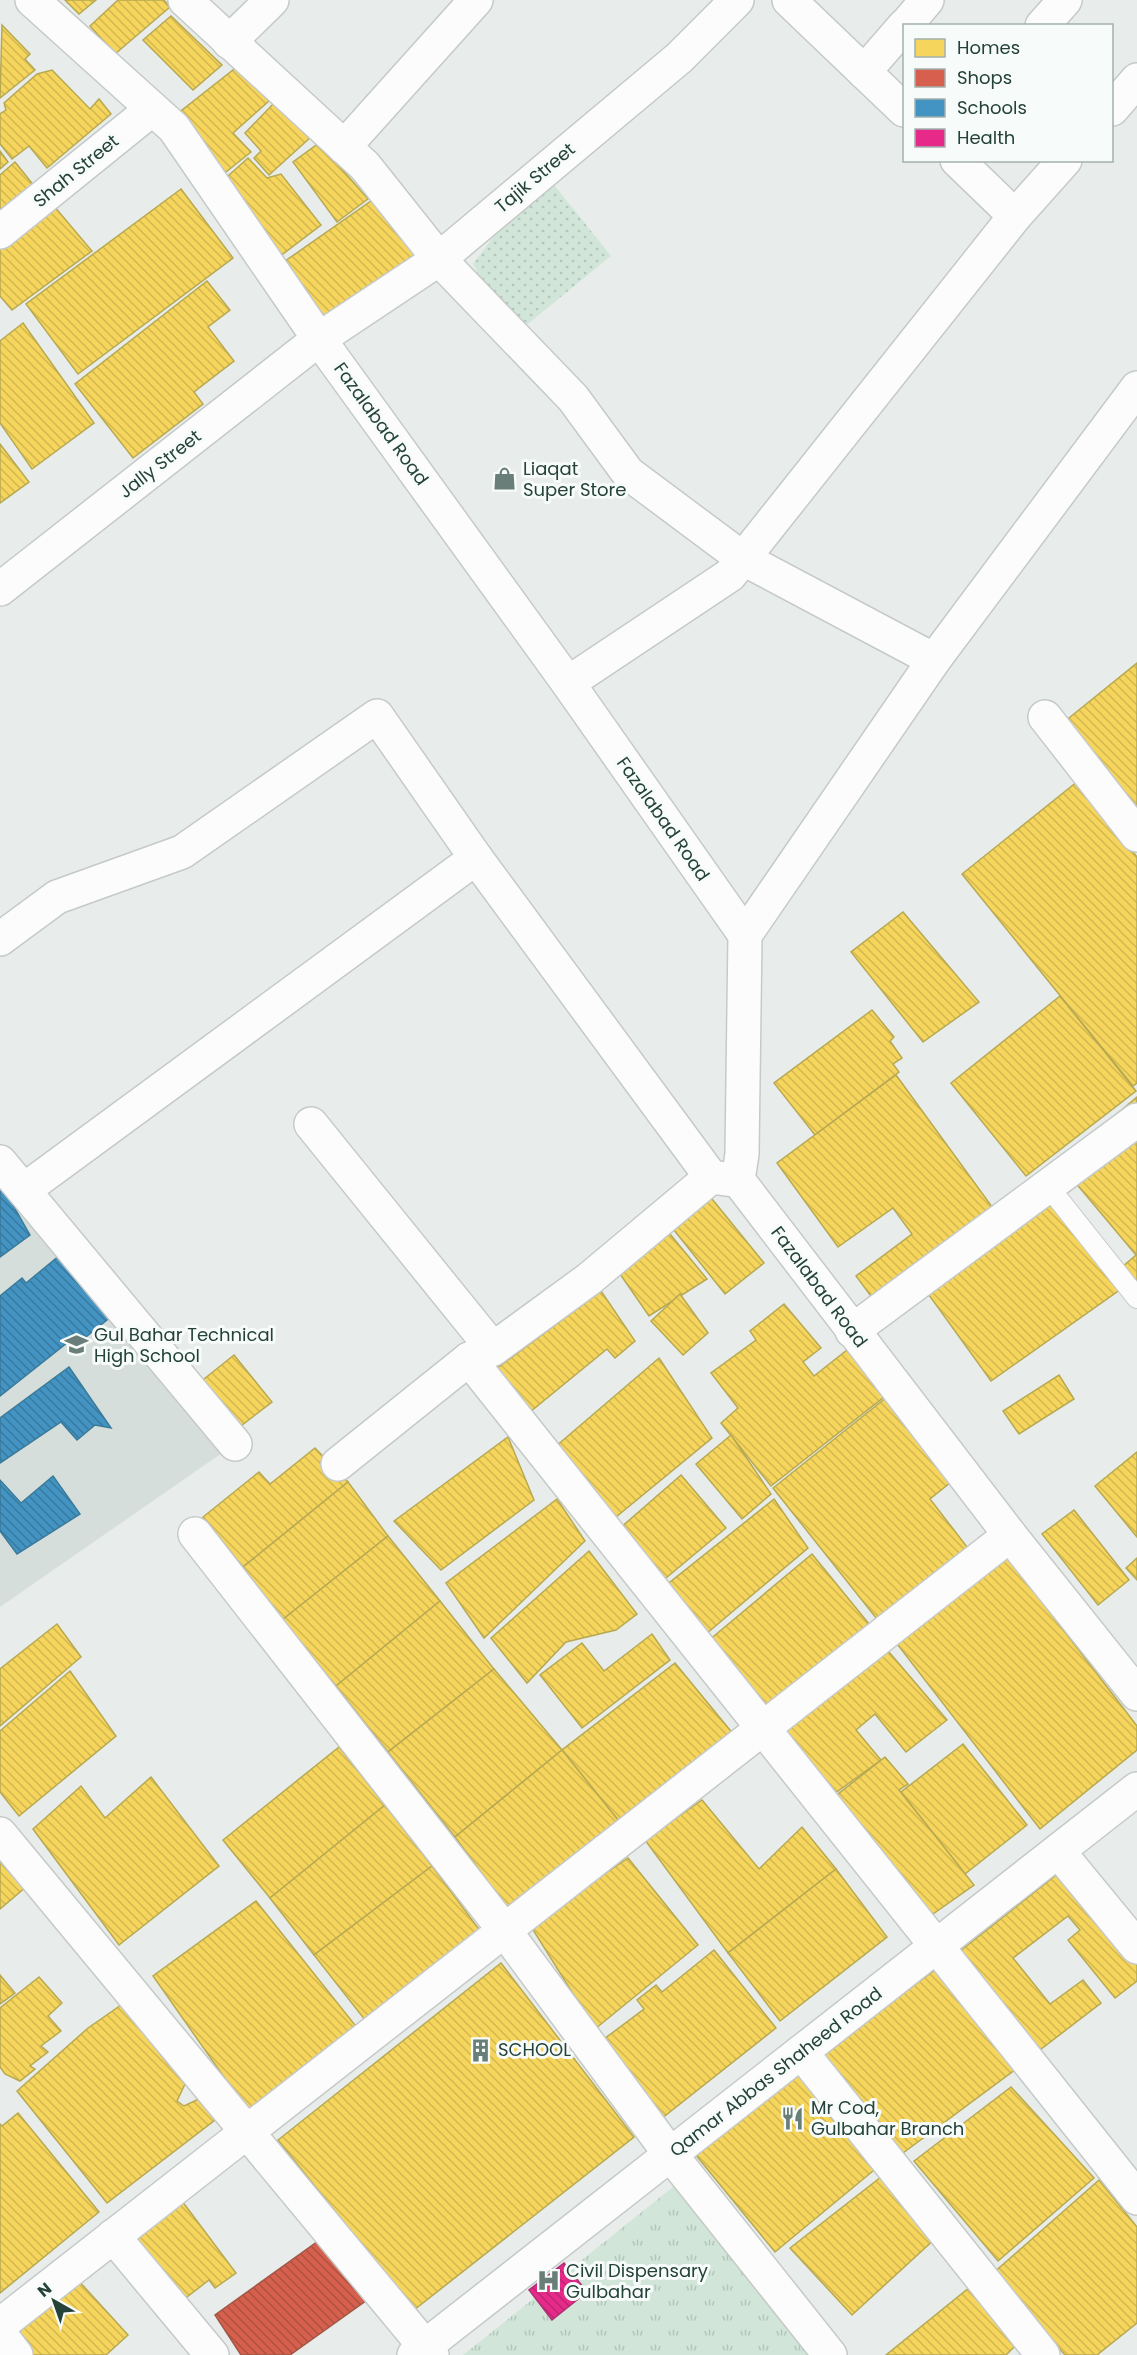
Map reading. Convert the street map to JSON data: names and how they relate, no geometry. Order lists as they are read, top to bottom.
{
  "streets": {
    "street": [
      "Shah Street",
      "Tajik Street",
      "Fazalabad Road",
      "Jally Street",
      "Qamar Abbas Shaheed Road"
    ]
  },
  "crossings": [
    ["Shah Street", "Fazalabad Road"],
    ["Tajik Street", "Fazalabad Road"],
    ["Tajik Street", "Jally Street"],
    ["Fazalabad Road", "Jally Street"]
  ],
  "places": {
    "shop": ["Liaqat Super Store"],
    "school or university": ["Gul Bahar Technical High School"],
    "building": ["SCHOOL"],
    "restaurant": ["Mr Cod, Gulbahar Branch"],
    "hospital": ["Civil Dispensary Gulbahar"]
  },
  "legend": [
    "Homes",
    "Shops",
    "Schools",
    "Health"
  ],
  "north": "top left"
}
